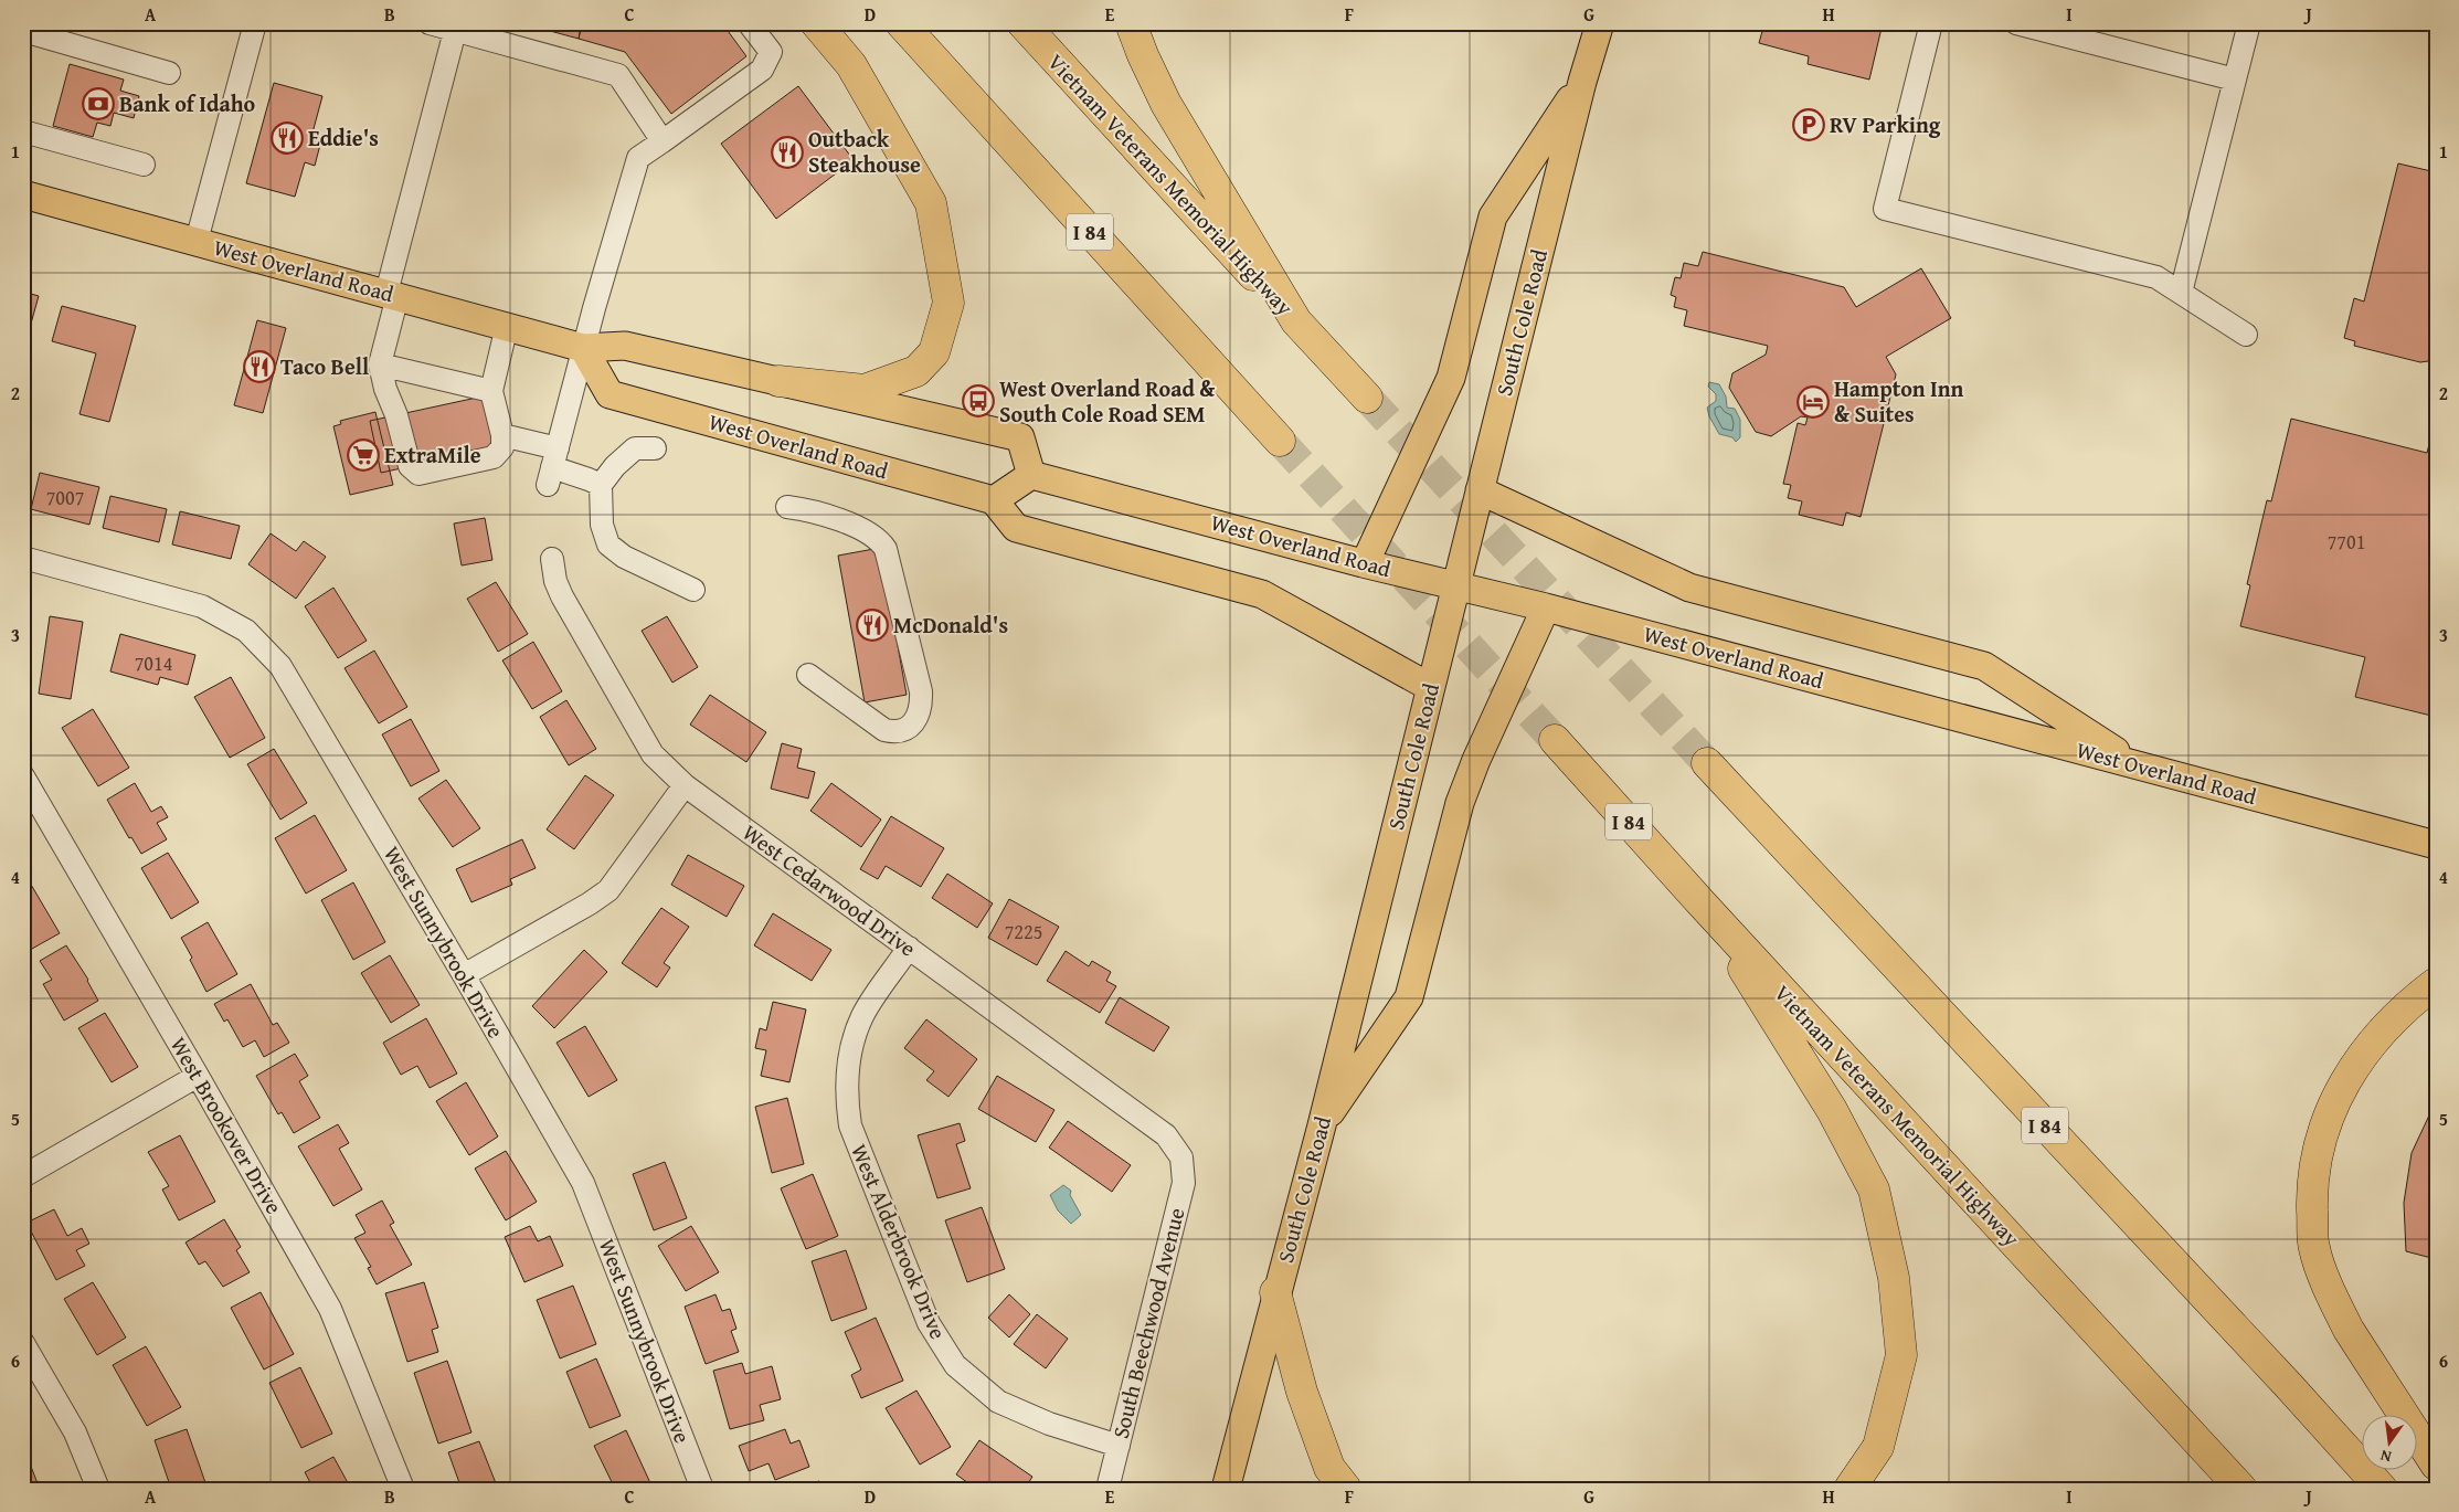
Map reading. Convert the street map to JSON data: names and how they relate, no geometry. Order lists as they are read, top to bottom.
{
  "streets": {
    "highway": ["Vietnam Veterans Memorial Highway", "I 84"],
    "main road": ["West Overland Road", "South Cole Road"],
    "street": [
      "West Cedarwood Drive",
      "West Sunnybrook Drive",
      "West Brookover Drive",
      "West Alderbrook Drive",
      "South Beechwood Avenue"
    ]
  },
  "crossings": [
    ["West Overland Road", "South Cole Road"],
    ["West Cedarwood Drive", "West Alderbrook Drive"],
    ["West Cedarwood Drive", "South Beechwood Avenue"],
    ["West Alderbrook Drive", "South Beechwood Avenue"]
  ],
  "places": {
    "bank": ["Bank of Idaho"],
    "parking": ["RV Parking"],
    "restaurant": [
      "Eddie's",
      "Outback Steakhouse",
      "Taco Bell",
      "McDonald's"
    ],
    "bus stop": ["West Overland Road & South Cole Road SEM"],
    "hotel": ["Hampton Inn & Suites"],
    "supermarket": ["ExtraMile"]
  },
  "house_numbers": [
    "7007",
    "7701",
    "7014",
    "7225"
  ],
  "north": "bottom",
  "grid": {
    "columns": [
      "A",
      "B",
      "C",
      "D",
      "E",
      "F",
      "G",
      "H",
      "I",
      "J"
    ],
    "rows": [
      "1",
      "2",
      "3",
      "4",
      "5",
      "6"
    ]
  }
}
